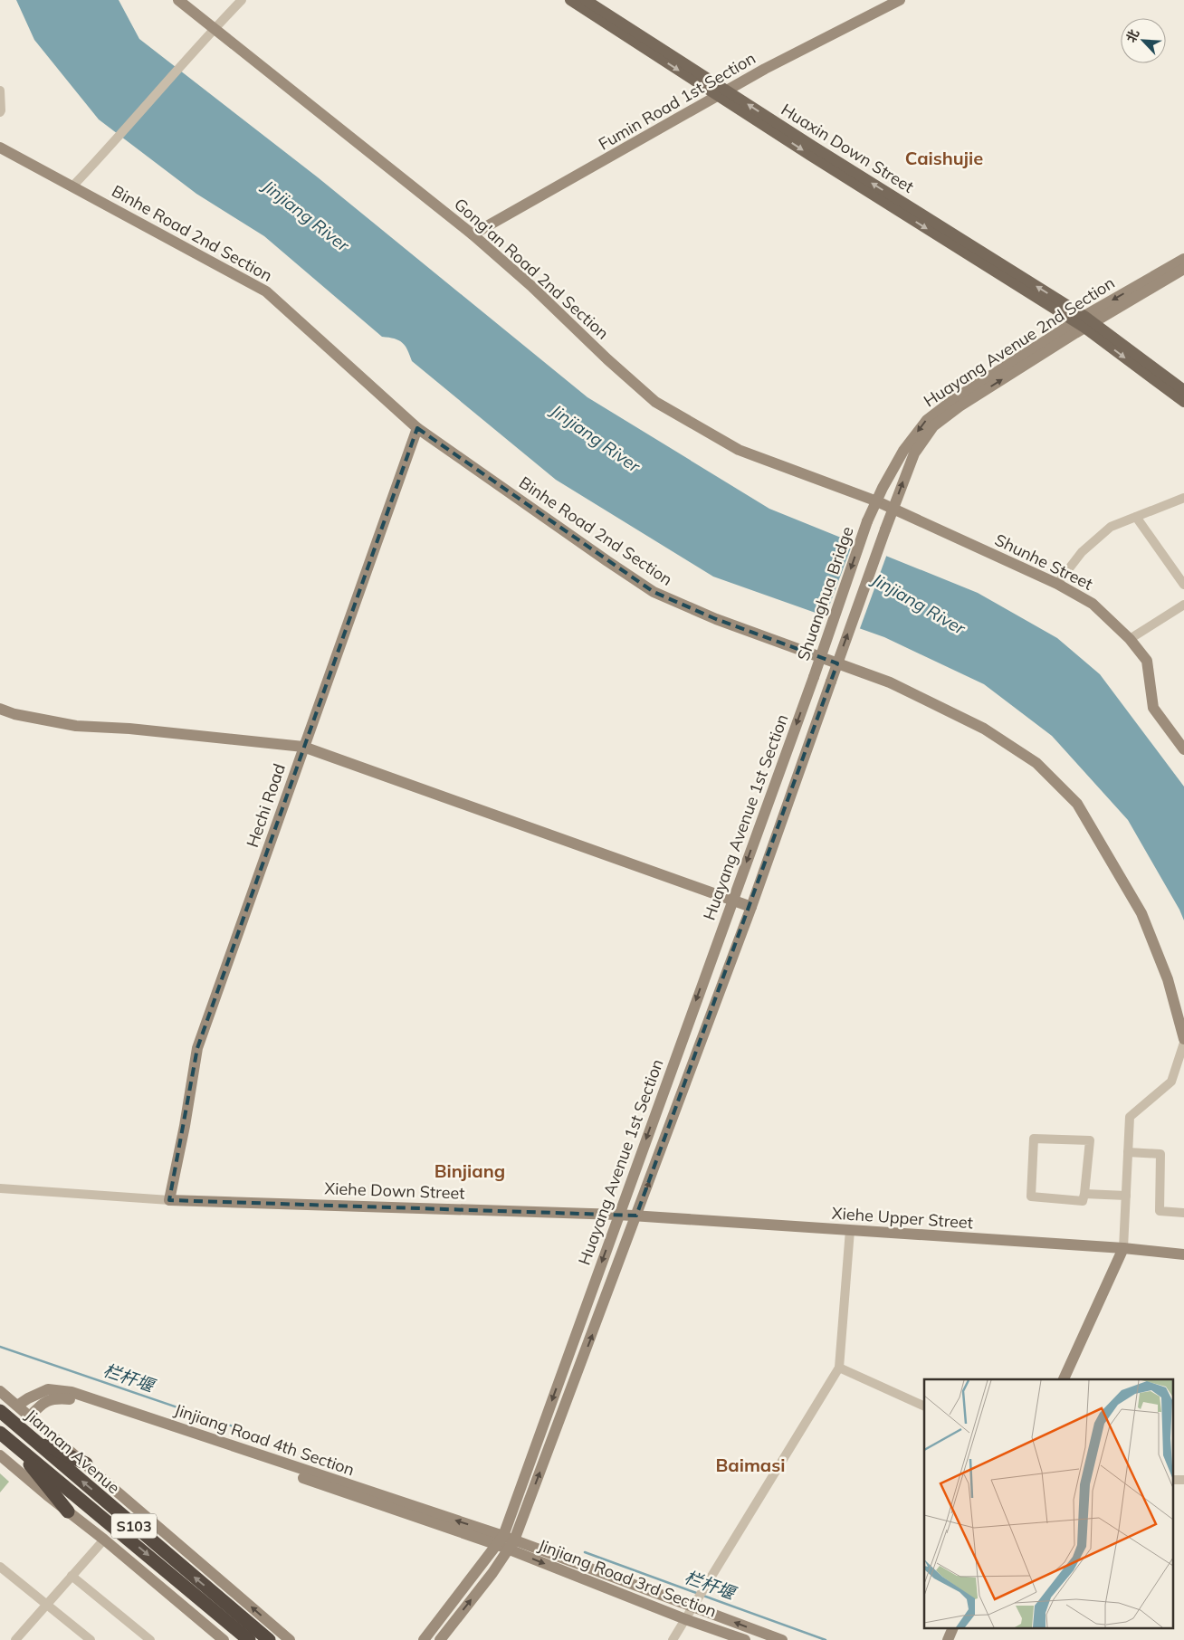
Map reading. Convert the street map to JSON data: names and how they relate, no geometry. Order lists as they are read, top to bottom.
{
  "streets": {
    "highway": ["Jiannan Avenue", "S103"],
    "street": [
      "Fumin Road 1st Section",
      "Binhe Road 2nd Section",
      "Gong'an Road 2nd Section",
      "Huayang Avenue 2nd Section",
      "Shunhe Street",
      "Shuanghua Bridge",
      "Hechi Road",
      "Huayang Avenue 1st Section",
      "Xiehe Down Street",
      "Xiehe Upper Street",
      "Jinjiang Road 4th Section",
      "Jinjiang Road 3rd Section"
    ]
  },
  "crossings": [
    ["Fumin Road 1st Section", "Gong'an Road 2nd Section"],
    ["Binhe Road 2nd Section", "Hechi Road"],
    ["Gong'an Road 2nd Section", "Huayang Avenue 2nd Section"],
    ["Gong'an Road 2nd Section", "Shunhe Street"],
    ["Huayang Avenue 2nd Section", "Shunhe Street"],
    ["Huayang Avenue 2nd Section", "Shuanghua Bridge"],
    ["Huayang Avenue 2nd Section", "Huayang Avenue 1st Section"],
    ["Shuanghua Bridge", "Huayang Avenue 1st Section"],
    ["Hechi Road", "Xiehe Down Street"],
    ["Huayang Avenue 1st Section", "Xiehe Down Street"],
    ["Huayang Avenue 1st Section", "Xiehe Upper Street"],
    ["Huayang Avenue 1st Section", "Jinjiang Road 4th Section"],
    ["Huayang Avenue 1st Section", "Jinjiang Road 3rd Section"],
    ["Xiehe Down Street", "Xiehe Upper Street"],
    ["Jinjiang Road 4th Section", "Jinjiang Road 3rd Section"]
  ],
  "one_way": ["Shuanghua Bridge"],
  "districts": ["Caishujie", "Binjiang", "Baimasi"],
  "water": ["Jinjiang River", "栏杆堰"],
  "north": "top left"
}
